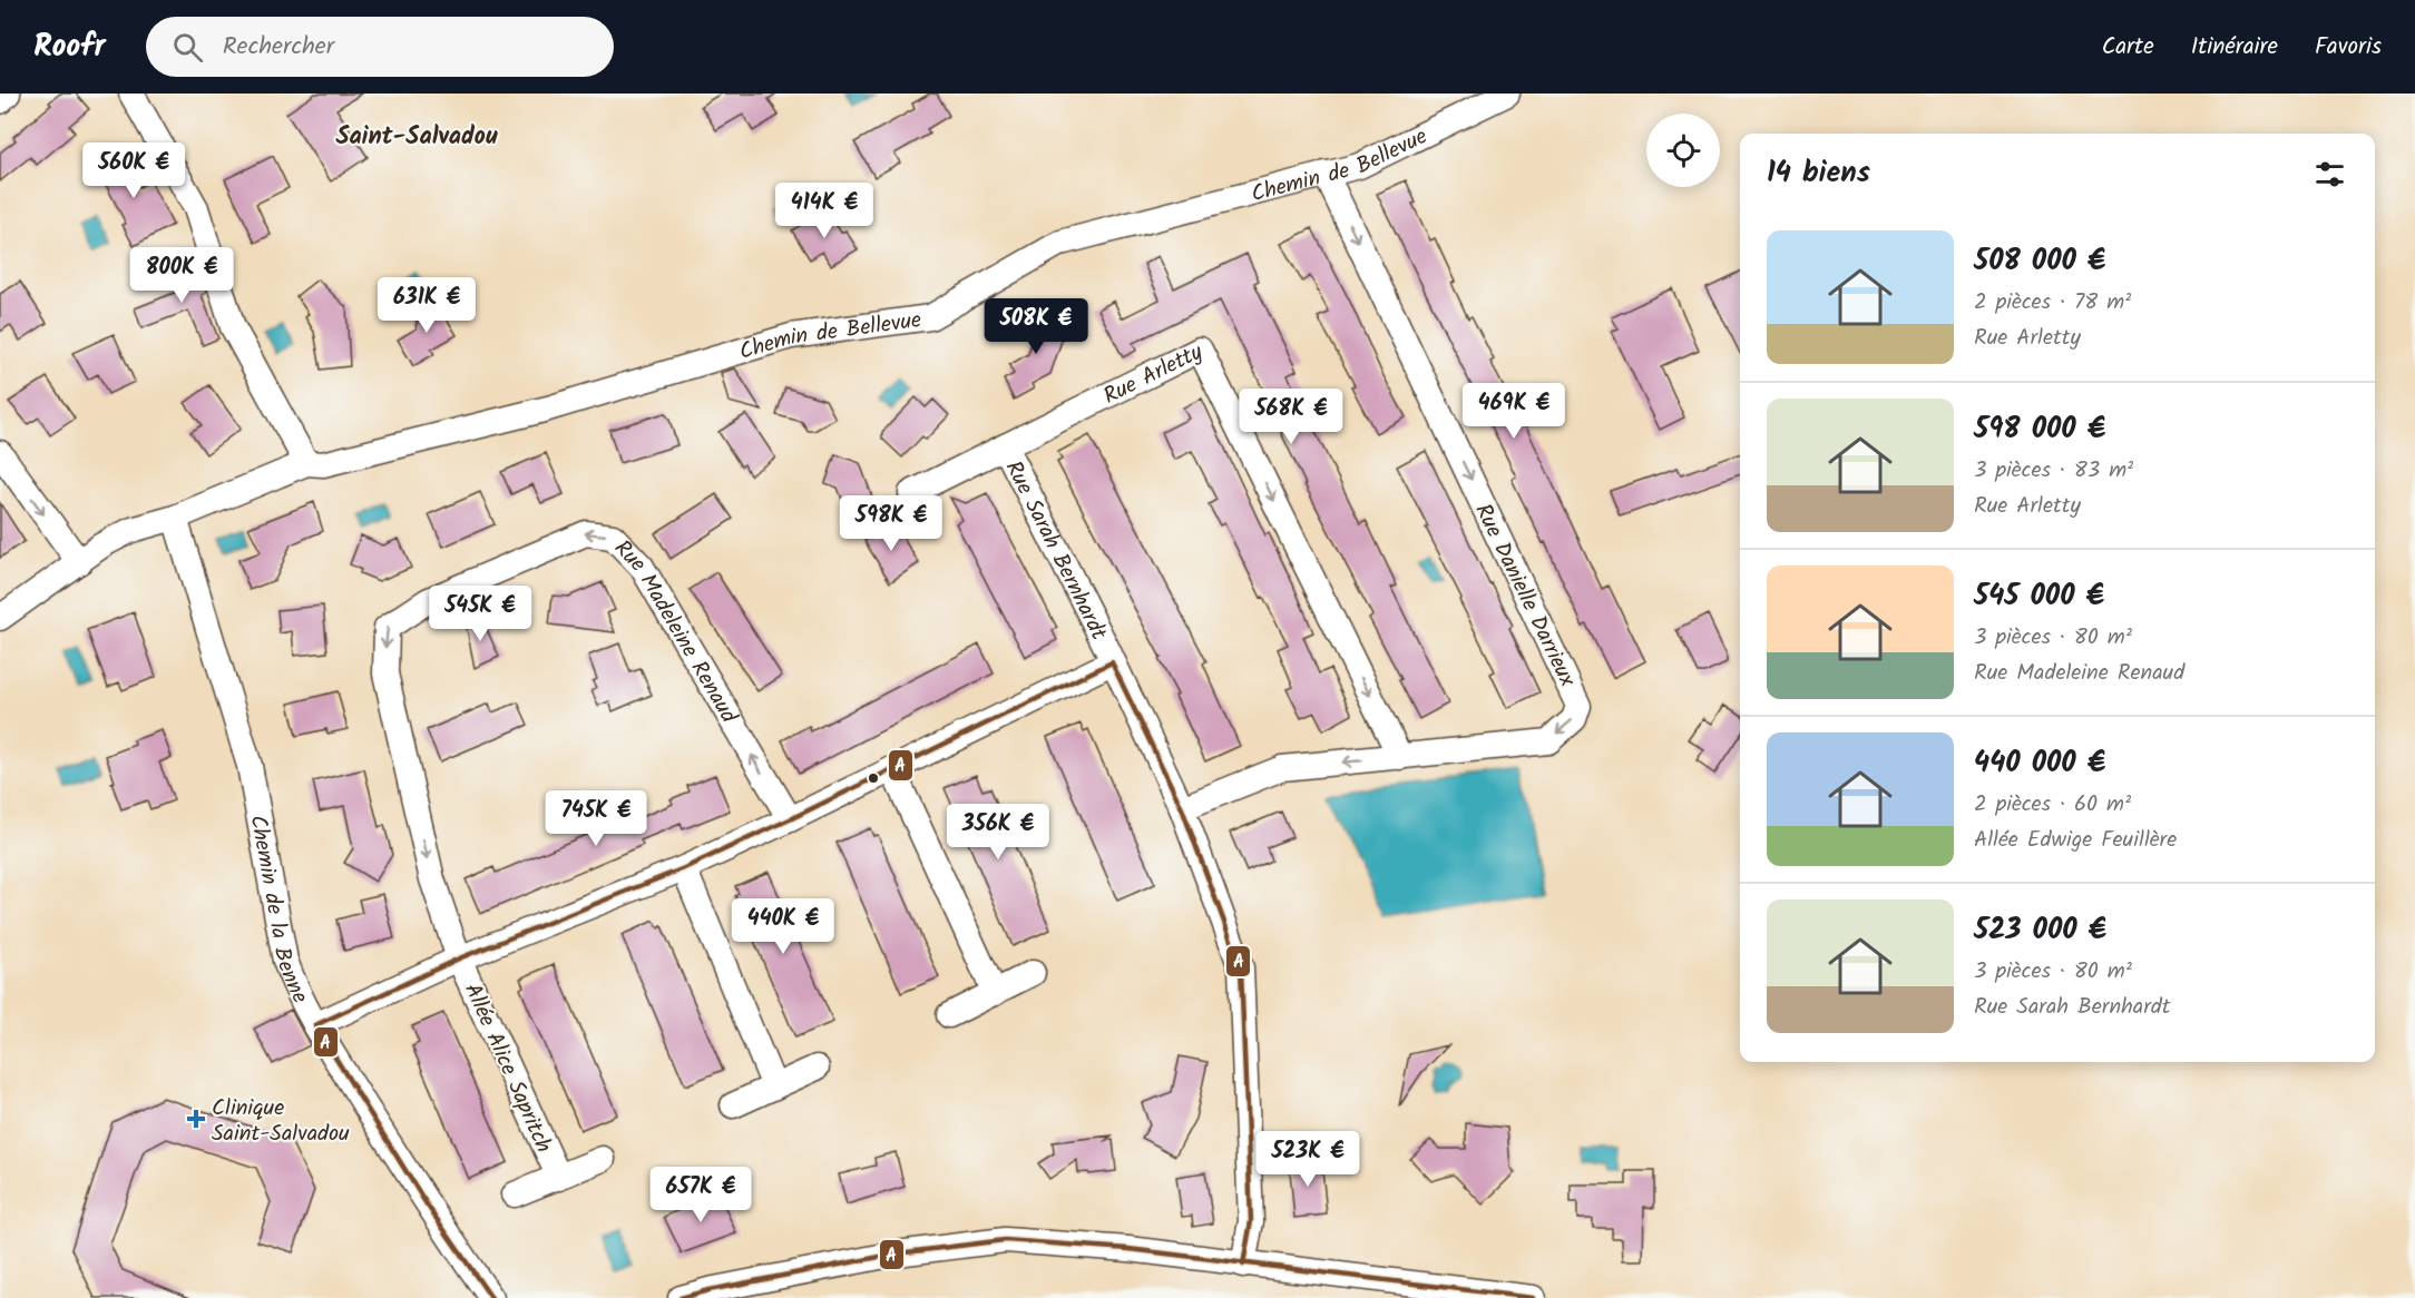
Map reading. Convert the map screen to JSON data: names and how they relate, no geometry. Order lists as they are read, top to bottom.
{
  "streets": {
    "street": [
      "Chemin de Bellevue",
      "Rue Arletty",
      "Rue Sarah Bernhardt",
      "Rue Danielle Darrieux",
      "Rue Madeleine Renaud",
      "Chemin de la Benne",
      "Allée Alice Sapritch"
    ]
  },
  "crossings": [
    ["Chemin de Bellevue", "Rue Danielle Darrieux"],
    ["Chemin de Bellevue", "Chemin de la Benne"],
    ["Rue Arletty", "Rue Sarah Bernhardt"],
    ["Rue Arletty", "Rue Danielle Darrieux"],
    ["Rue Sarah Bernhardt", "Rue Danielle Darrieux"],
    ["Rue Madeleine Renaud", "Allée Alice Sapritch"]
  ],
  "districts": ["Saint-Salvadou"],
  "places": {
    "health": ["Clinique Saint-Salvadou"]
  },
  "lines": ["transit line A"],
  "page": {
    "header": "Roofr",
    "search": "Rechercher",
    "nav": ["Carte", "Itinéraire", "Favoris"],
    "heading": "14 biens",
    "price": [
      "560K €",
      "414K €",
      "800K €",
      "631K €",
      "508K €",
      "469K €",
      "568K €",
      "598K €",
      "545K €",
      "745K €",
      "356K €",
      "440K €",
      "523K €",
      "657K €"
    ],
    "list": [
      {
        "name": "508 000 €",
        "note": "2 pièces · 78 m² · Rue Arletty"
      },
      {
        "name": "598 000 €",
        "note": "3 pièces · 83 m² · Rue Arletty"
      },
      {
        "name": "545 000 €",
        "note": "3 pièces · 80 m² · Rue Madeleine Renaud"
      },
      {
        "name": "440 000 €",
        "note": "2 pièces · 60 m² · Allée Edwige Feuillère"
      },
      {
        "name": "523 000 €",
        "note": "3 pièces · 80 m² · Rue Sarah Bernhardt"
      }
    ]
  }
}
